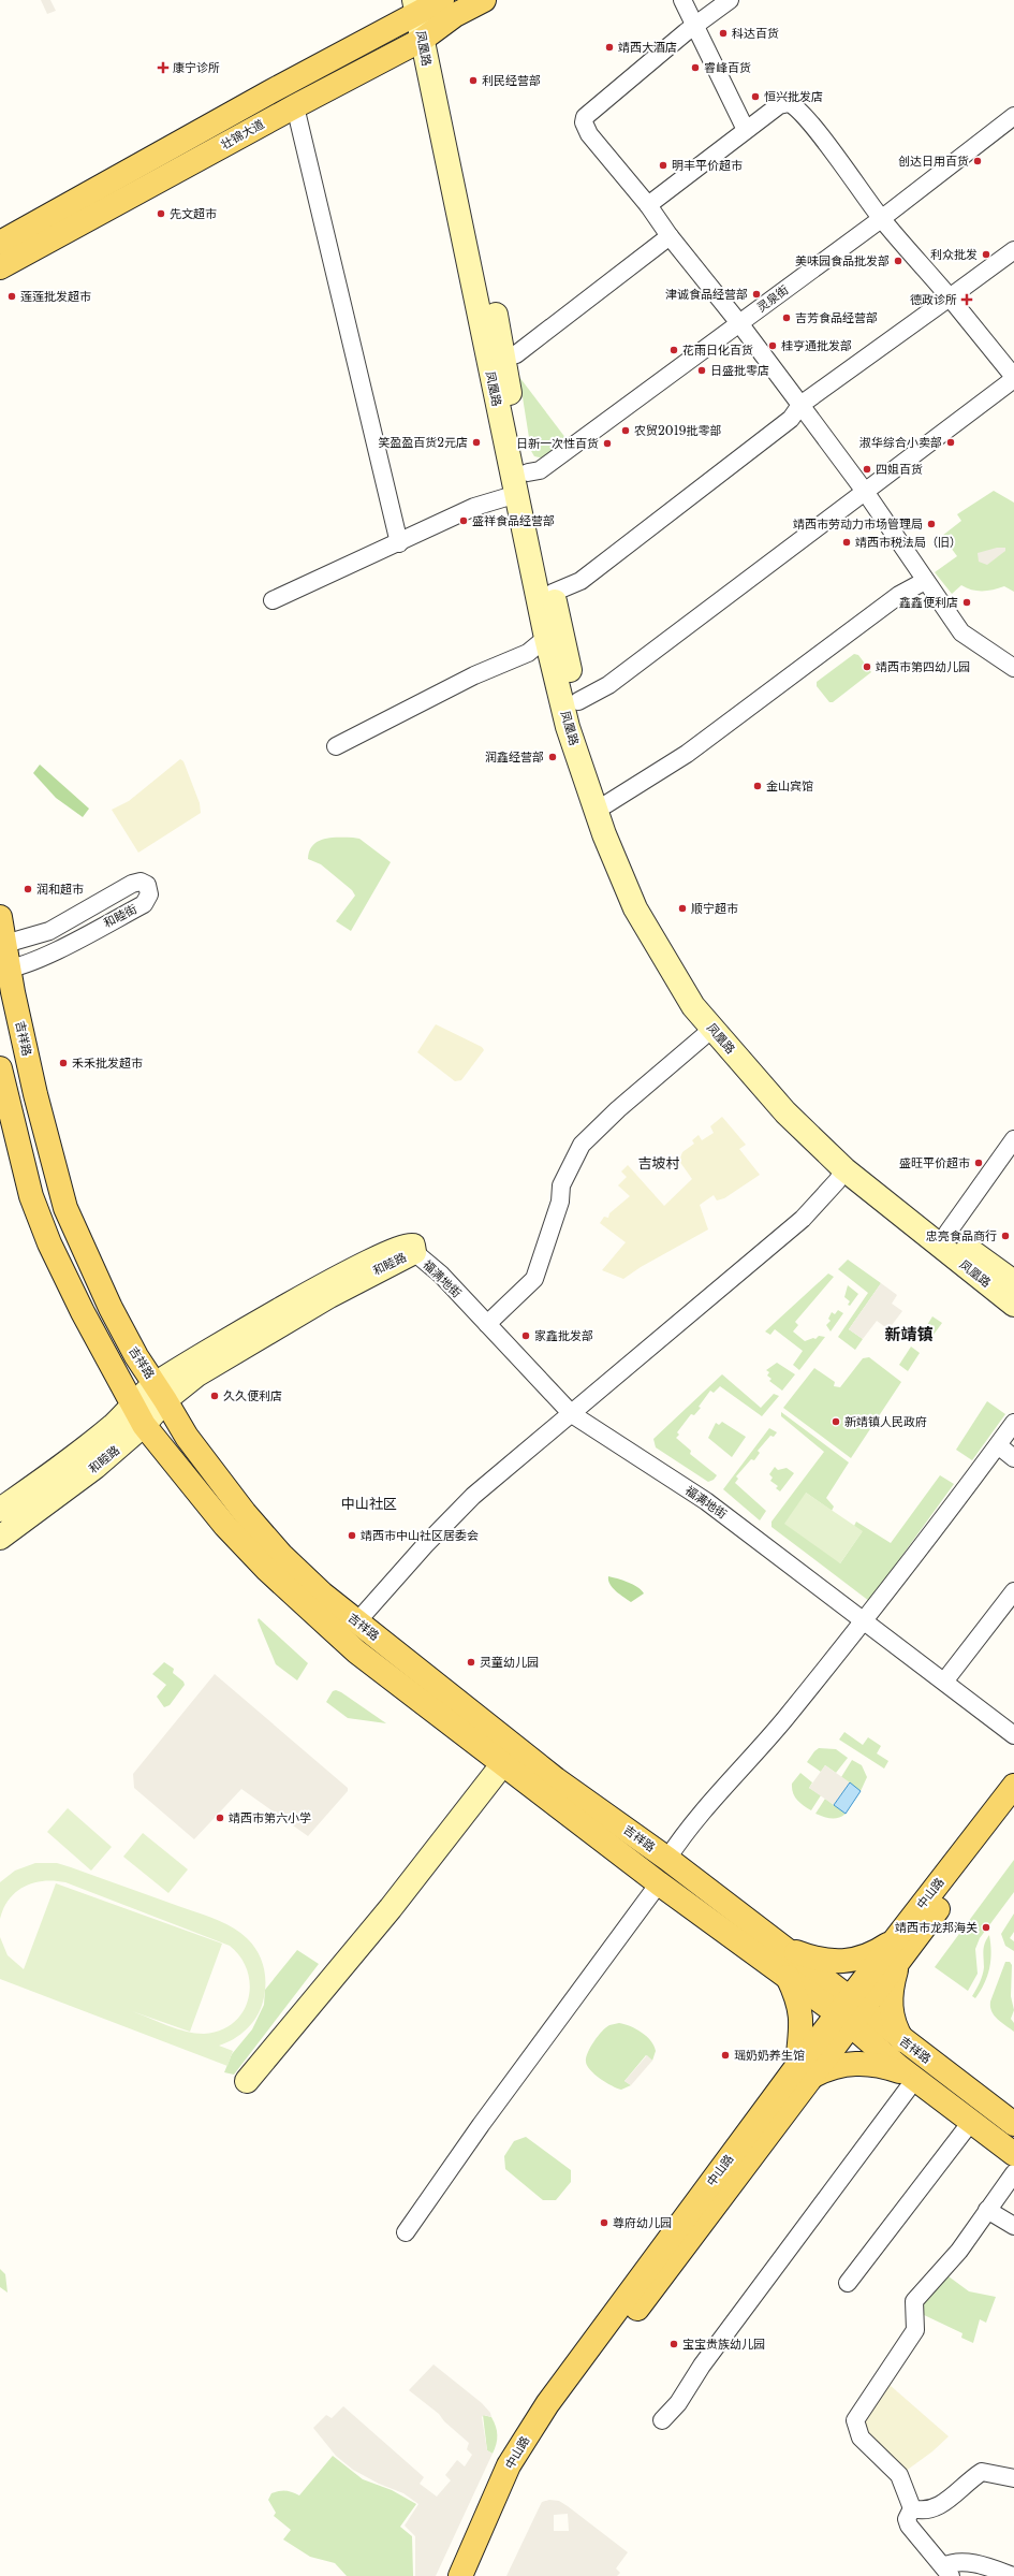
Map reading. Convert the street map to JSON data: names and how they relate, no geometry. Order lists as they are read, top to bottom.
{
  "streets": {
    "main road": [
      "凤凰路",
      "壮锦大道",
      "吉祥路",
      "和睦路",
      "中山路"
    ],
    "street": ["灵泉街", "和睦街", "福满地街"]
  },
  "crossings": [
    ["凤凰路", "壮锦大道"],
    ["凤凰路", "灵泉街"],
    ["和睦街", "吉祥路"],
    ["吉祥路", "和睦路"],
    ["吉祥路", "中山路"],
    ["和睦路", "福满地街"]
  ],
  "districts": ["吉坡村", "新靖镇", "中山社区"],
  "places": {
    "other": [
      "科达百货",
      "靖西大酒店",
      "睿峰百货",
      "利民经营部",
      "恒兴批发店",
      "创达日用百货",
      "明丰平价超市",
      "先文超市",
      "利众批发",
      "美味园食品批发部",
      "津诚食品经营部",
      "莲莲批发超市",
      "吉芳食品经营部",
      "桂亨通批发部",
      "花雨日化百货",
      "日盛批零店",
      "农贸2019批零部",
      "笑盈盈百货2元店",
      "淑华综合小卖部",
      "日新一次性百货",
      "四姐百货",
      "盛祥食品经营部",
      "靖西市劳动力市场管理局",
      "靖西市税法局（旧）",
      "鑫鑫便利店",
      "靖西市第四幼儿园",
      "润鑫经营部",
      "金山宾馆",
      "润和超市",
      "顺宁超市",
      "禾禾批发超市",
      "盛旺平价超市",
      "忠亮食品商行",
      "家鑫批发部",
      "久久便利店",
      "新靖镇人民政府",
      "靖西市中山社区居委会",
      "灵童幼儿园",
      "靖西市第六小学",
      "靖西市龙邦海关",
      "瑶奶奶养生馆",
      "尊府幼儿园",
      "宝宝贵族幼儿园"
    ],
    "health": ["康宁诊所", "德政诊所"]
  }
}
